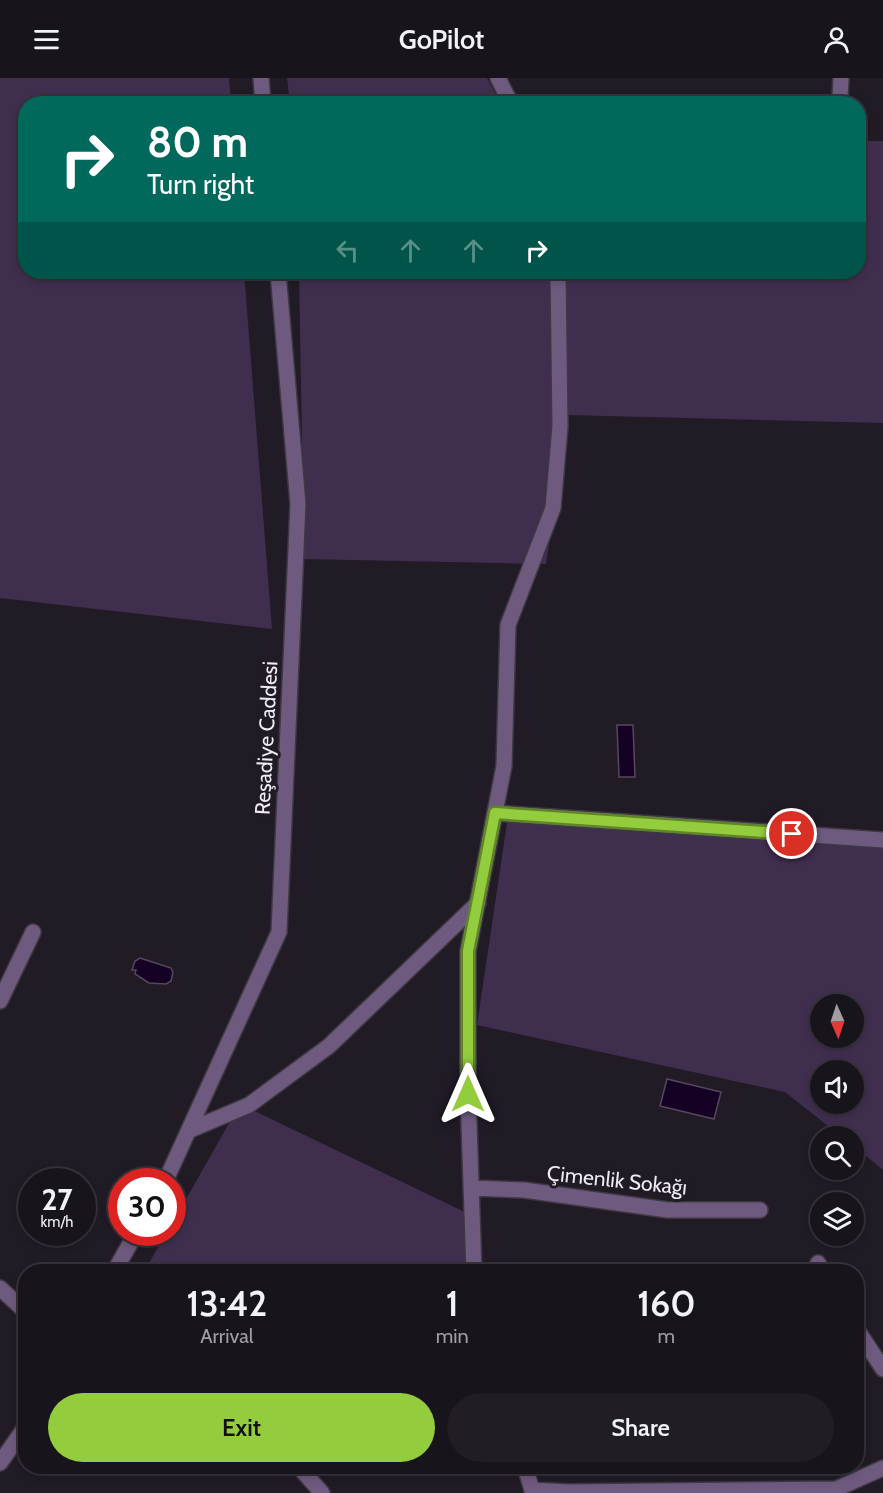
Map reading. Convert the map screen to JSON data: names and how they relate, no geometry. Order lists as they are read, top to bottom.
{
  "streets": {
    "street": ["Reşadiye Caddesi", "Çimenlik Sokağı"]
  },
  "north": "bottom",
  "page": {
    "header": "GoPilot",
    "turn": ["80 m", "Turn right"],
    "speed": "27 km/h",
    "limit": "30",
    "eta": [
      "13:42",
      "Arrival",
      "1",
      "min",
      "160",
      "m"
    ],
    "buttons": ["Exit", "Share"]
  }
}
